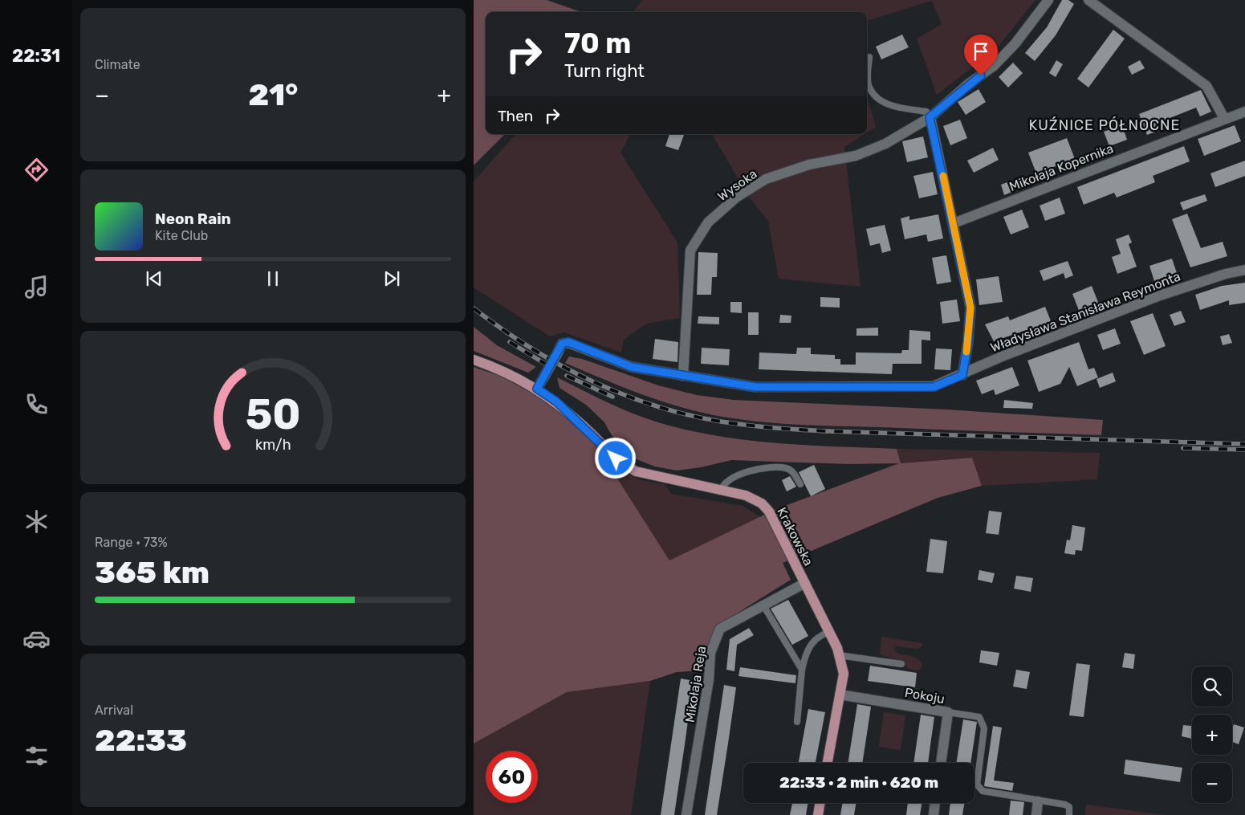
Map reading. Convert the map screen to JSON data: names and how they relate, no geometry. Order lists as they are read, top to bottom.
{
  "streets": {
    "main road": ["Krakowska"],
    "street": [
      "Mikołaja Kopernika",
      "Wysoka",
      "Władysława Stanisława Reymonta",
      "Mikołaja Reja",
      "Pokoju"
    ]
  },
  "crossings": [
    ["Wysoka", "Władysława Stanisława Reymonta"],
    ["Władysława Stanisława Reymonta", "Krakowska"],
    ["Krakowska", "Mikołaja Reja"],
    ["Krakowska", "Pokoju"]
  ],
  "districts": ["KUŹNICE PÓŁNOCNE"],
  "page": {
    "tabs": "22:31",
    "tile": [
      "Climate",
      ["Range · 73%", "365 km"],
      ["Arrival", "22:33"]
    ],
    "turn": ["70 m", "Turn right"],
    "heat": ["−", "21°", "+"],
    "then": "Then",
    "song": ["Neon Rain", "Kite Club"],
    "map_buttons": ["+", "−"],
    "limit": "60",
    "trip": "22:33 · 2 min · 620 m",
    "gauge": ["50", "km/h"]
  }
}
